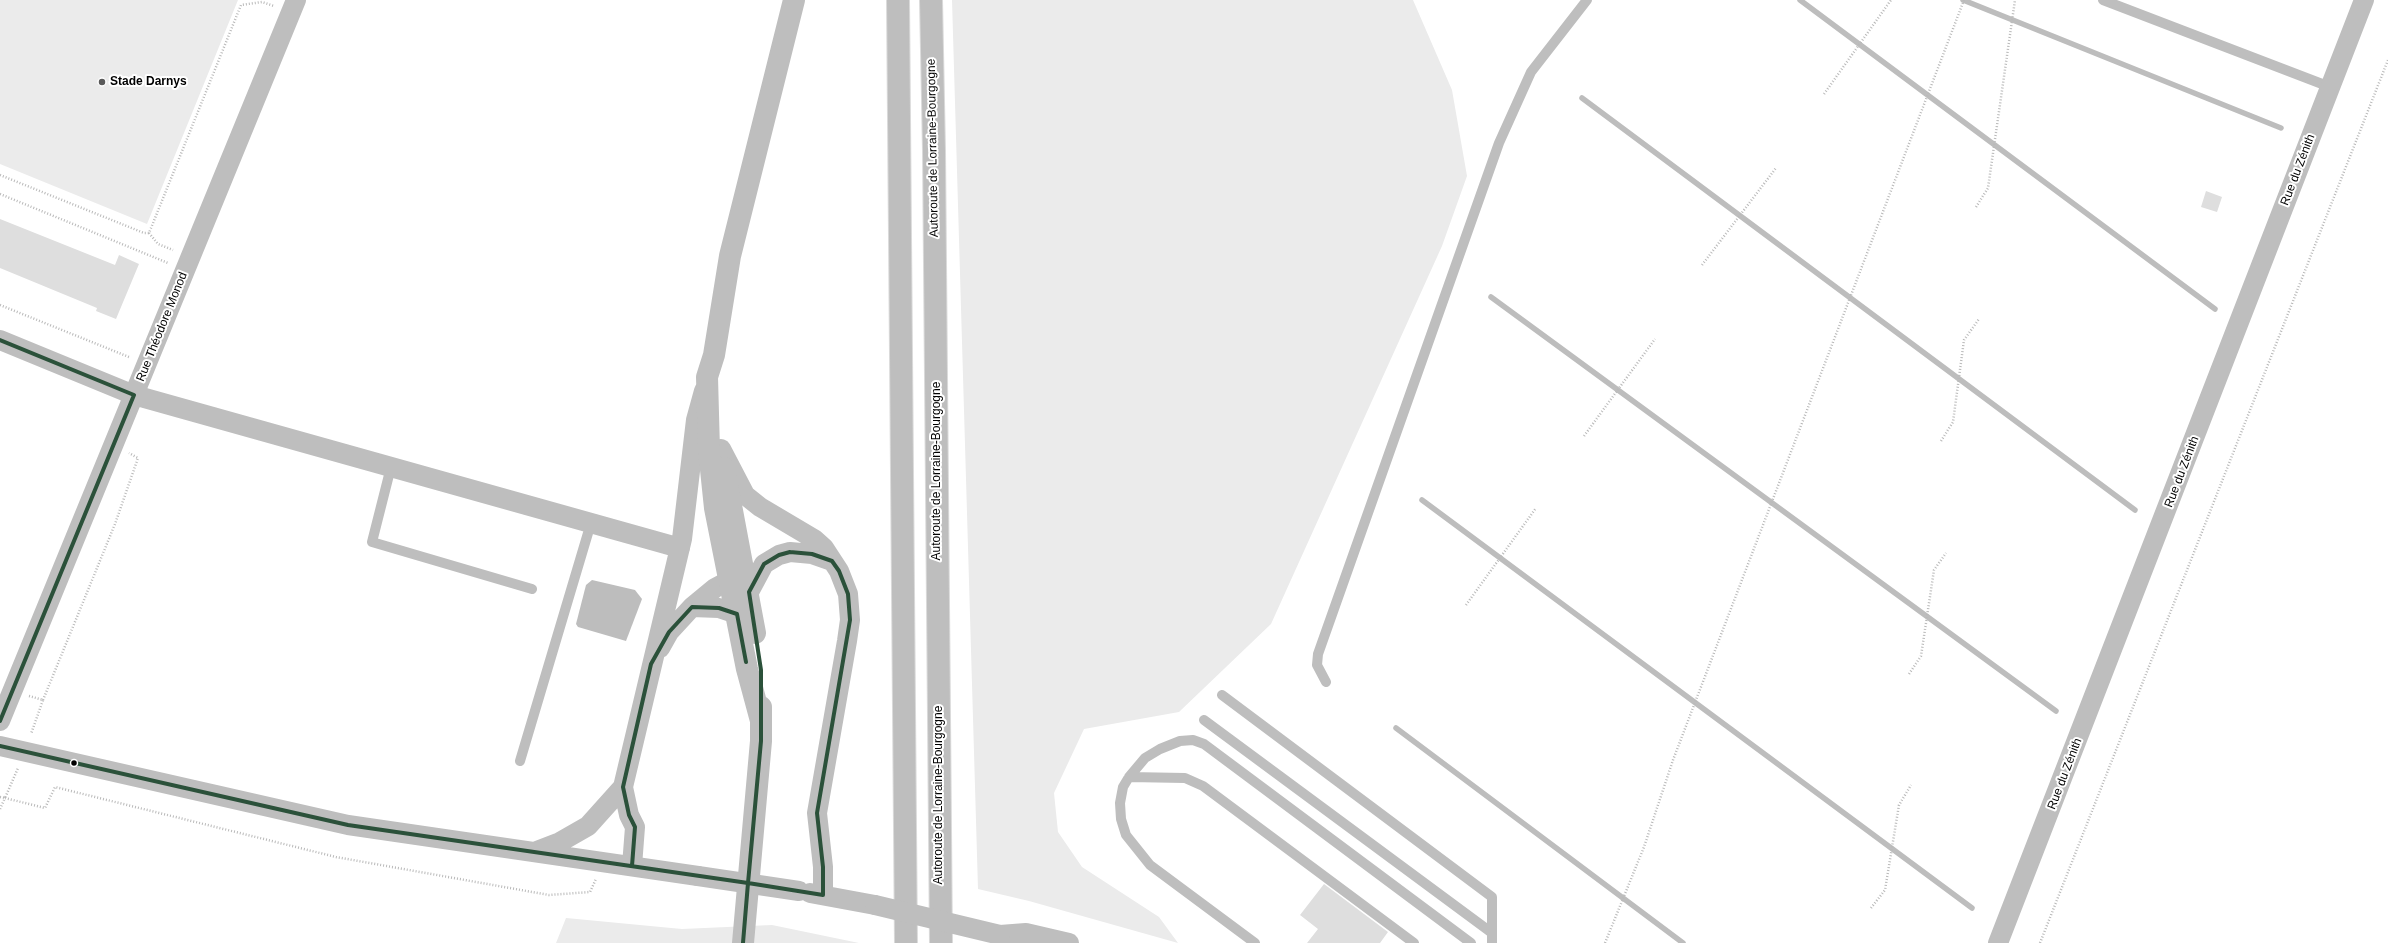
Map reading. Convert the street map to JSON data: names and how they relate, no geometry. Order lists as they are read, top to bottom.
{
  "streets": {
    "main road": ["Autoroute de Lorraine-Bourgogne"],
    "street": ["Rue du Zénith", "Rue Théodore Monod"]
  },
  "places": ["Stade Darnys"]
}
